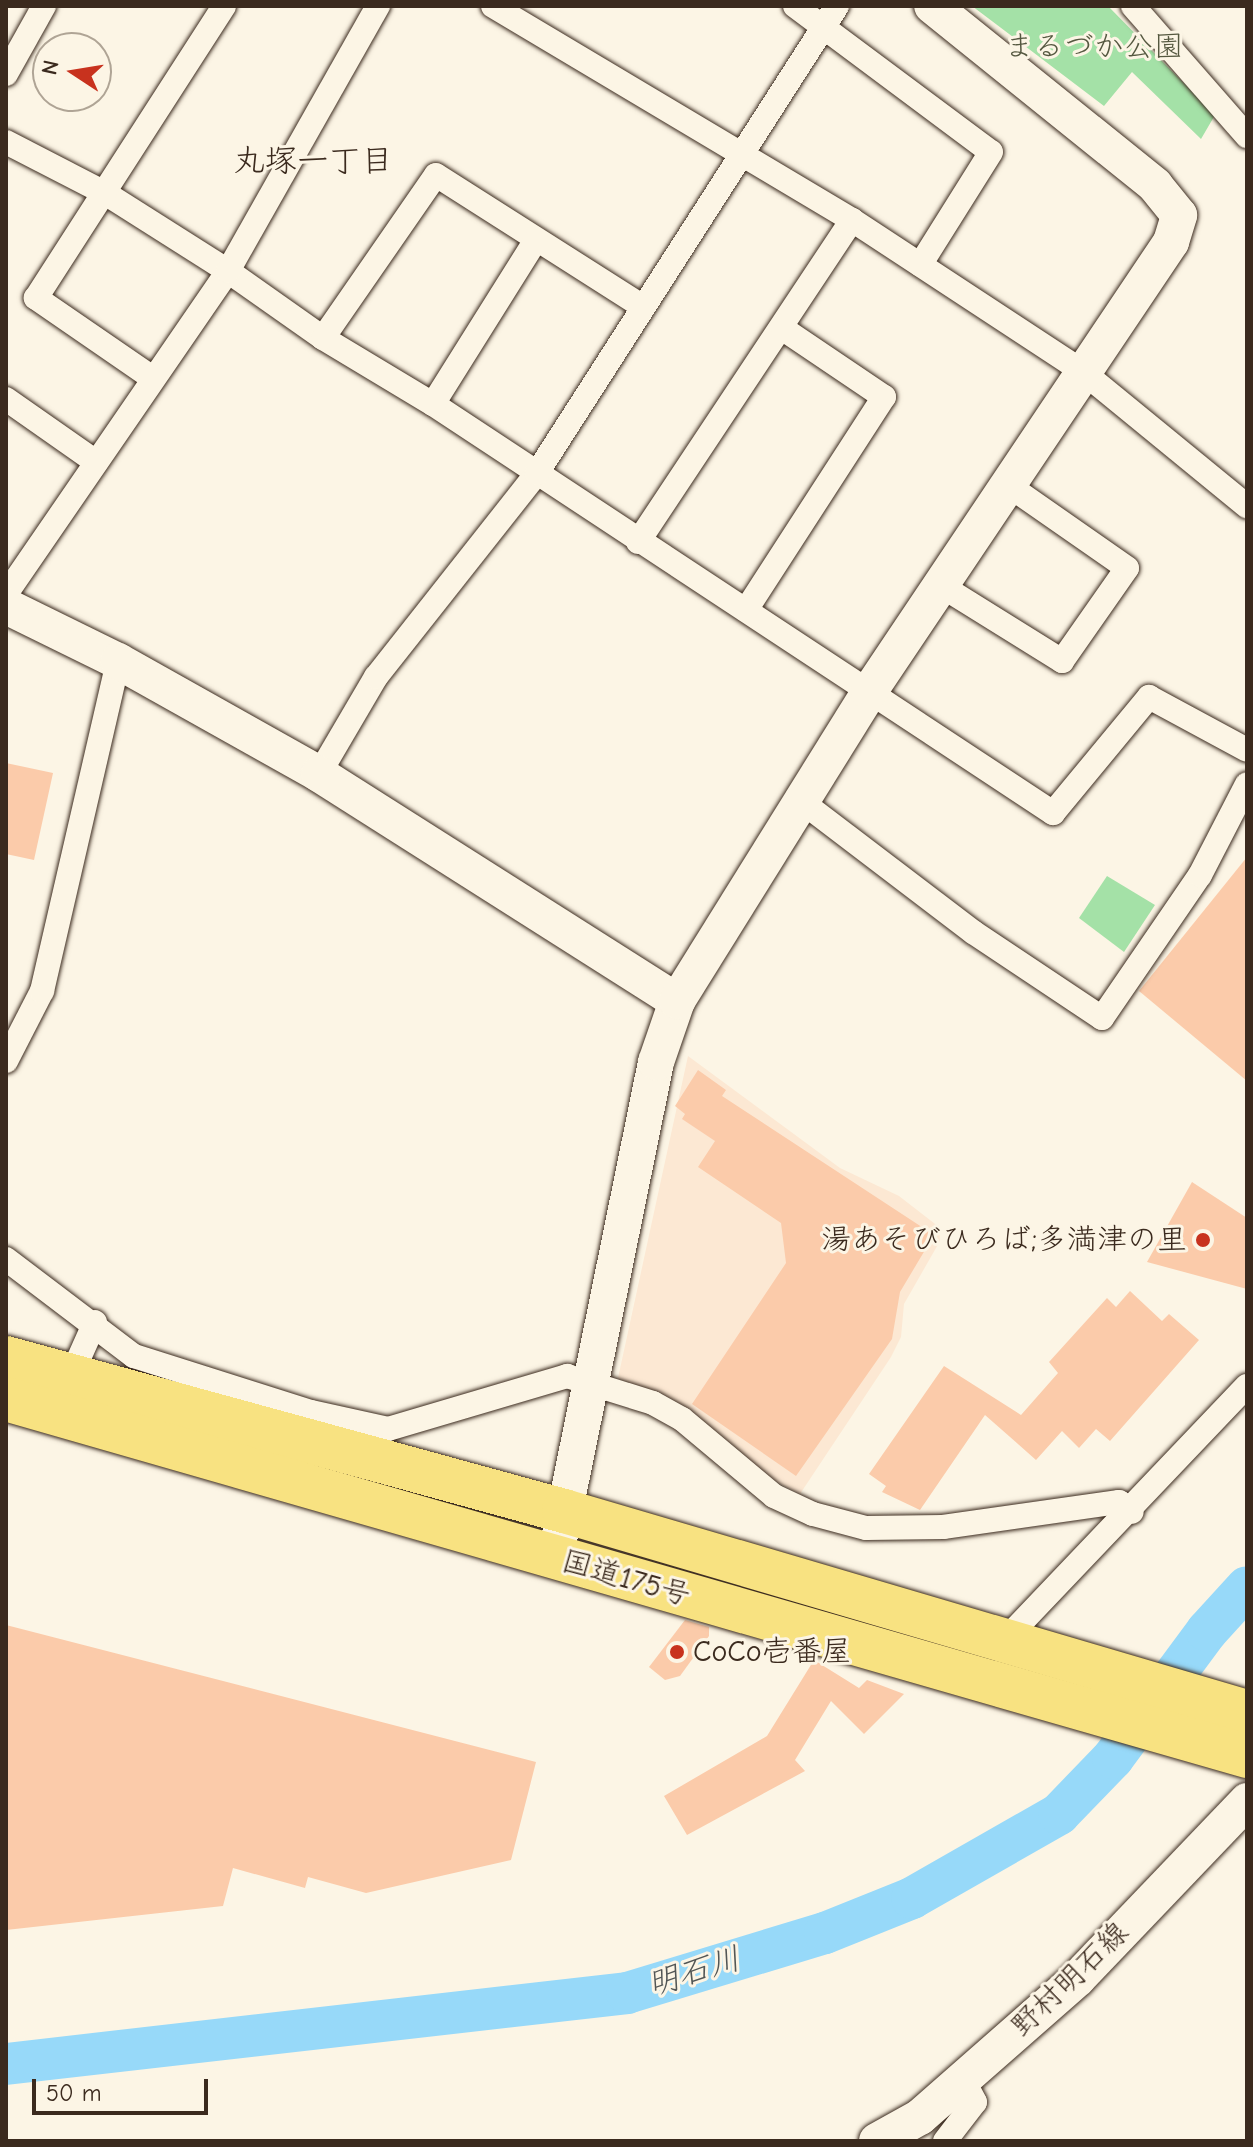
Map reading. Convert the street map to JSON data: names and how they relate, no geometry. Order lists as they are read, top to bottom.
{
  "streets": {
    "highway": ["国道175号"],
    "street": ["野村明石線"]
  },
  "districts": ["丸塚一丁目"],
  "water": ["明石川"],
  "parks": ["まるづか公園"],
  "places": ["湯あそびひろば;多満津の里", "CoCo壱番屋"],
  "scale_bar": "50 m",
  "north": "left"
}
